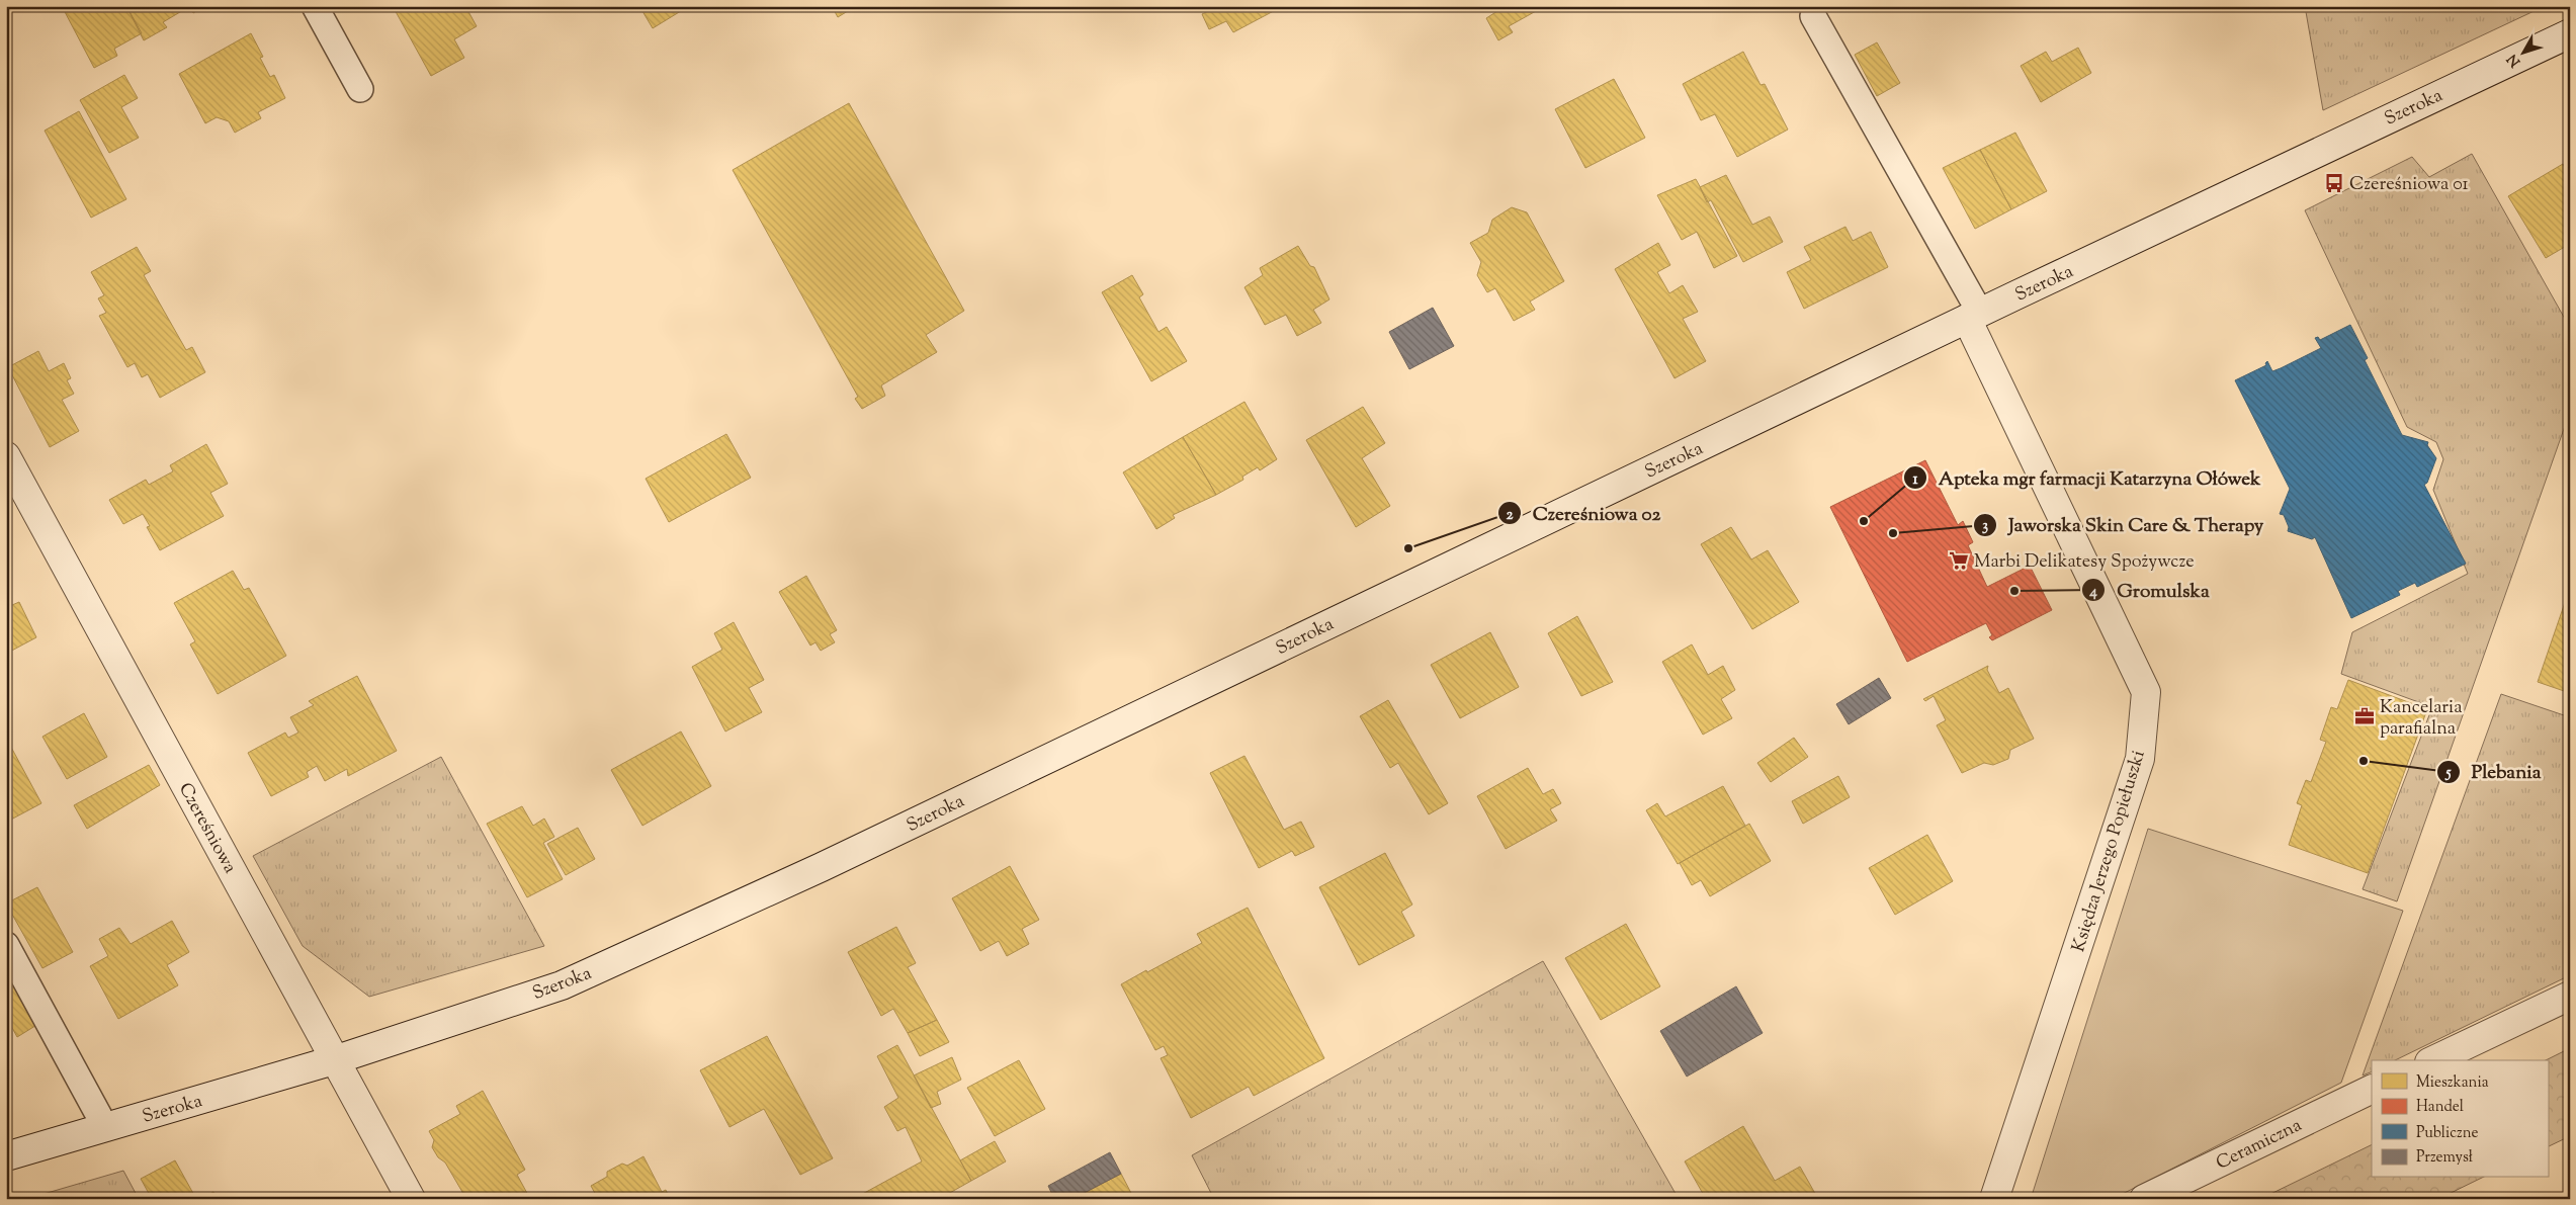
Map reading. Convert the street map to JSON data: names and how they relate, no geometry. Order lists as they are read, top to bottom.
{
  "streets": {
    "street": [
      "Szeroka",
      "Czereśniowa",
      "Księdza Jerzego Popiełuszki",
      "Ceramiczna"
    ]
  },
  "crossings": [
    ["Szeroka", "Czereśniowa"],
    ["Szeroka", "Księdza Jerzego Popiełuszki"]
  ],
  "places": {
    "bus stop": ["Czereśniowa 01"],
    "other": [
      "Apteka mgr farmacji Katarzyna Ołówek",
      "Jaworska Skin Care & Therapy",
      "Czereśniowa 02",
      "Gromulska",
      "Plebania"
    ],
    "supermarket": ["Marbi Delikatesy Spożywcze"],
    "office": ["Kancelaria parafialna"]
  },
  "legend": [
    "Mieszkania",
    "Handel",
    "Publiczne",
    "Przemysł"
  ],
  "north": "bottom left"
}
